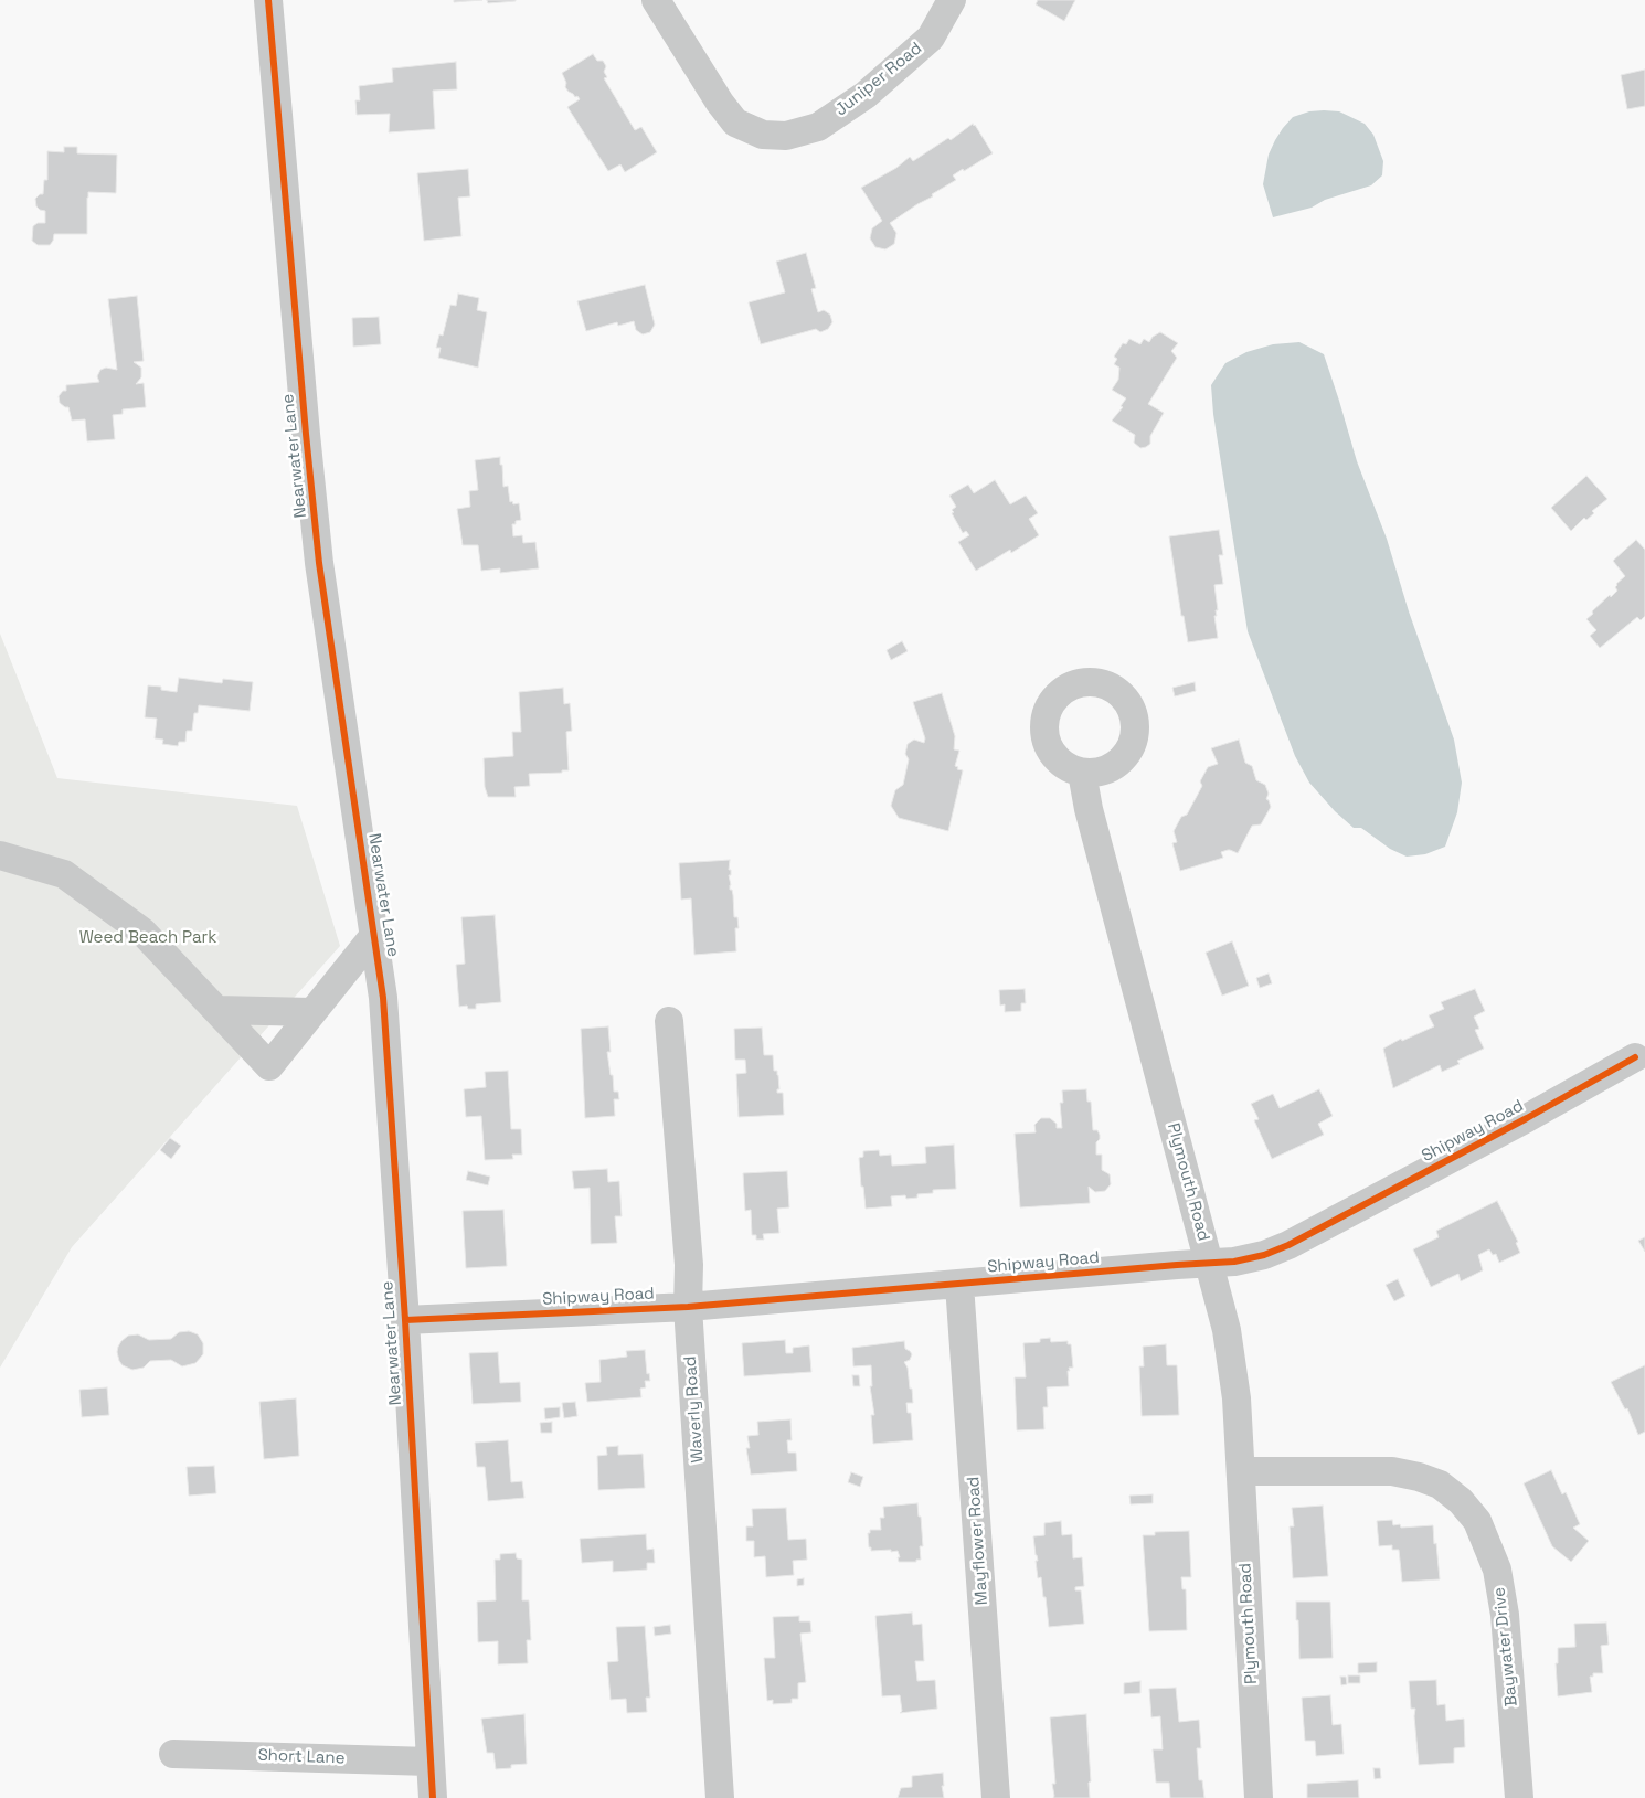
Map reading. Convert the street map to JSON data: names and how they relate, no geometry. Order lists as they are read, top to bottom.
{
  "streets": {
    "street": [
      "Juniper Road",
      "Nearwater Lane",
      "Shipway Road",
      "Plymouth Road",
      "Waverly Road",
      "Mayflower Road",
      "Baywater Drive",
      "Short Lane"
    ]
  },
  "crossings": [
    ["Nearwater Lane", "Shipway Road"],
    ["Nearwater Lane", "Short Lane"],
    ["Shipway Road", "Plymouth Road"],
    ["Shipway Road", "Waverly Road"],
    ["Shipway Road", "Mayflower Road"],
    ["Plymouth Road", "Baywater Drive"]
  ],
  "parks": ["Weed Beach Park"]
}
